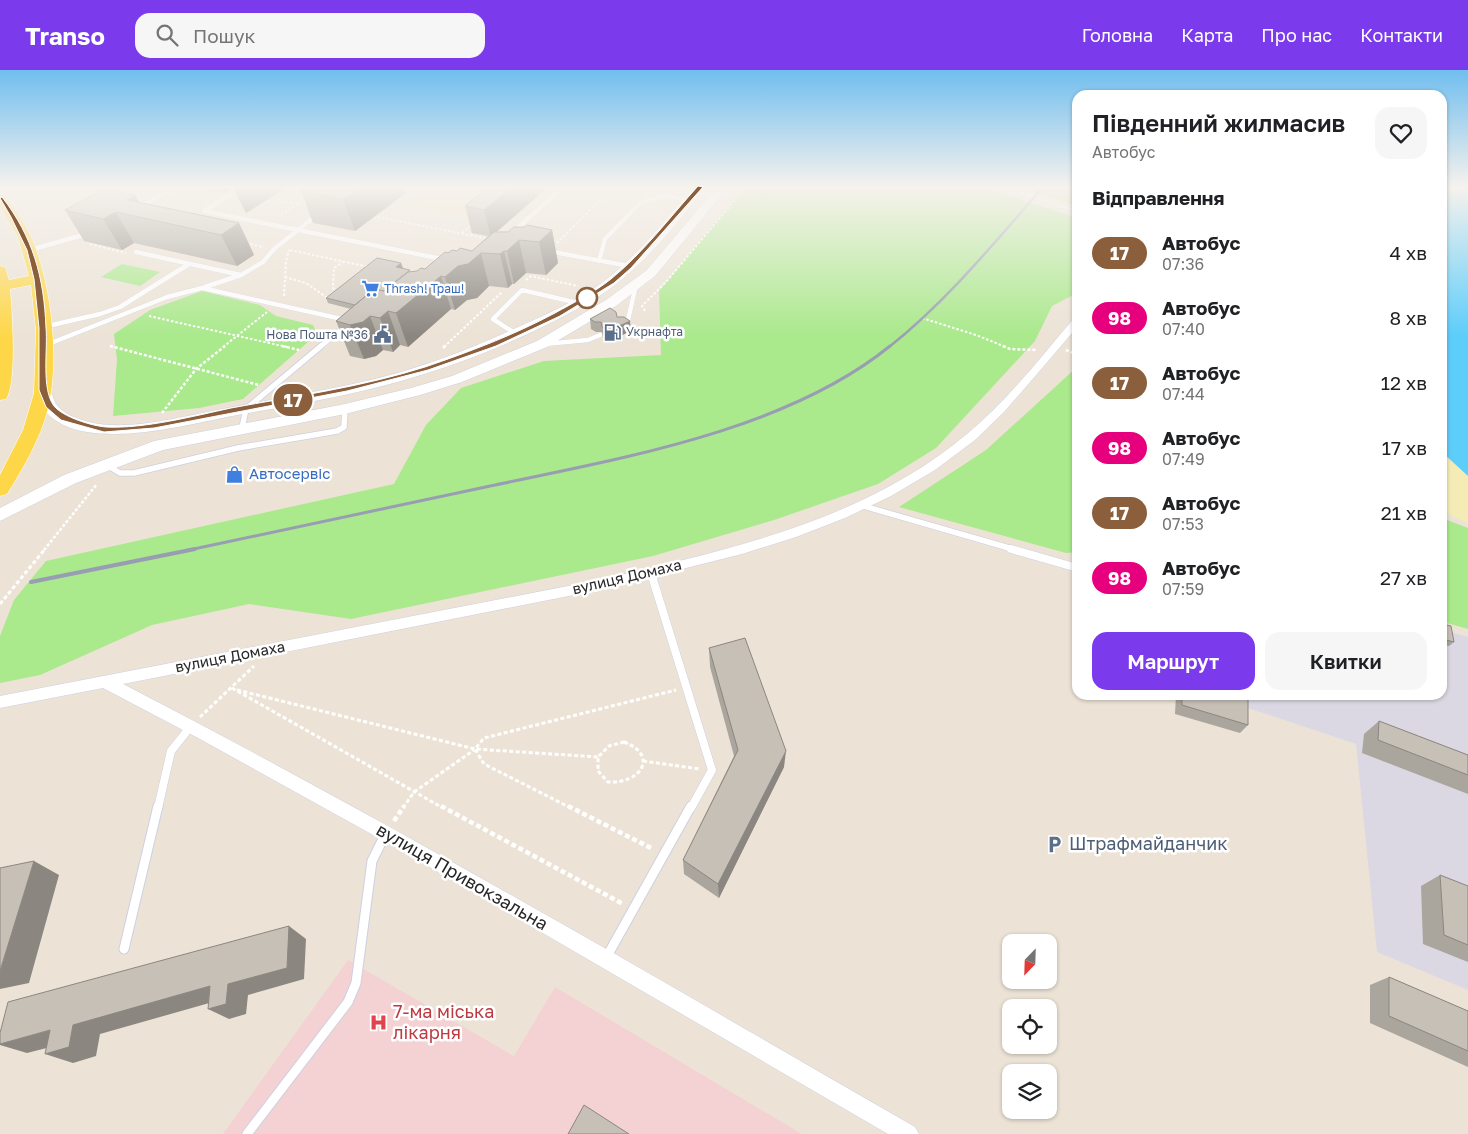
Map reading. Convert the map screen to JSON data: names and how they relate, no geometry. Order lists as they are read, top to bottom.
{
  "streets": {
    "street": ["вулиця Домаха", "вулиця Привокзальна"]
  },
  "crossings": [
    ["вулиця Домаха", "вулиця Привокзальна"]
  ],
  "places": {
    "supermarket": ["Thrash! Траш!"],
    "fuel station": ["Укрнафта"],
    "public building": ["Нова Пошта №36"],
    "shop": ["Автосервіс"],
    "parking": ["Штрафмайданчик"],
    "hospital": ["7-ма міська лікарня"]
  },
  "lines": ["bus line 17"],
  "north": "bottom left",
  "page": {
    "header": "Transo",
    "search": "Пошук",
    "nav": [
      "Головна",
      "Карта",
      "Про нас",
      "Контакти"
    ],
    "on_map": "17",
    "heading": [
      ["Південний жилмасив", "Автобус"],
      "Відправлення"
    ],
    "list": [
      {
        "mark": "17",
        "name": "Автобус",
        "note": "07:36",
        "value": "4 хв"
      },
      {
        "mark": "98",
        "name": "Автобус",
        "note": "07:40",
        "value": "8 хв"
      },
      {
        "mark": "17",
        "name": "Автобус",
        "note": "07:44",
        "value": "12 хв"
      },
      {
        "mark": "98",
        "name": "Автобус",
        "note": "07:49",
        "value": "17 хв"
      },
      {
        "mark": "17",
        "name": "Автобус",
        "note": "07:53",
        "value": "21 хв"
      },
      {
        "mark": "98",
        "name": "Автобус",
        "note": "07:59",
        "value": "27 хв"
      }
    ],
    "buttons": ["Маршрут", "Квитки"]
  }
}
